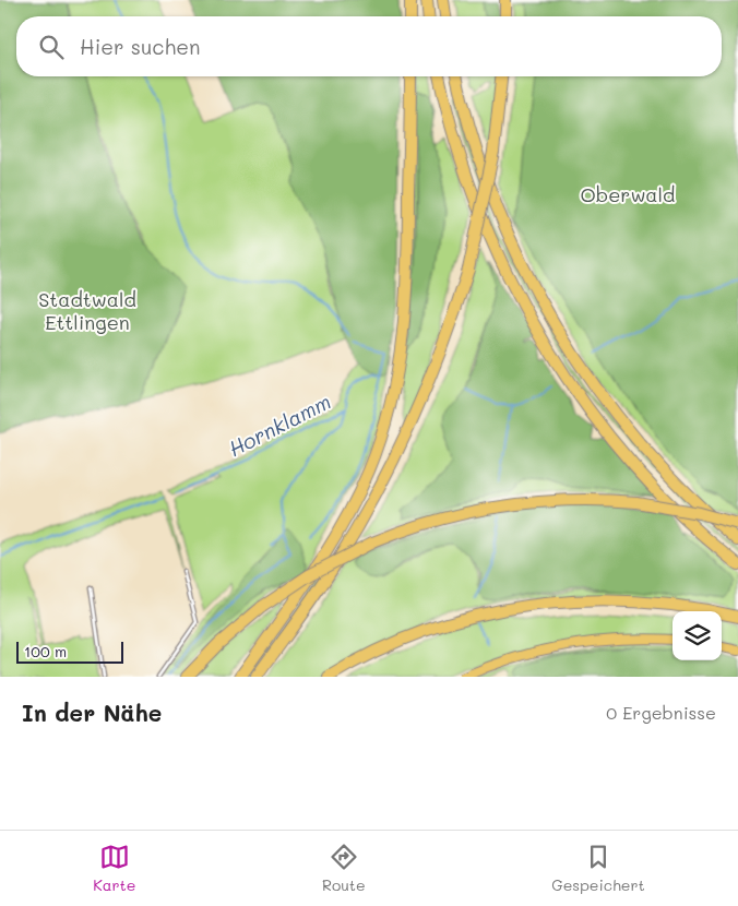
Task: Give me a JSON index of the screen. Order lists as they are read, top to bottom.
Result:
{
  "water": ["Hornklamm"],
  "parks": ["Oberwald", "Stadtwald Ettlingen"],
  "scale_bar": "100 m",
  "page": {
    "search": "Hier suchen",
    "scale": "100 m",
    "heading": ["In der Nähe", "0 Ergebnisse"],
    "nav": ["Karte", "Route", "Gespeichert"]
  }
}
